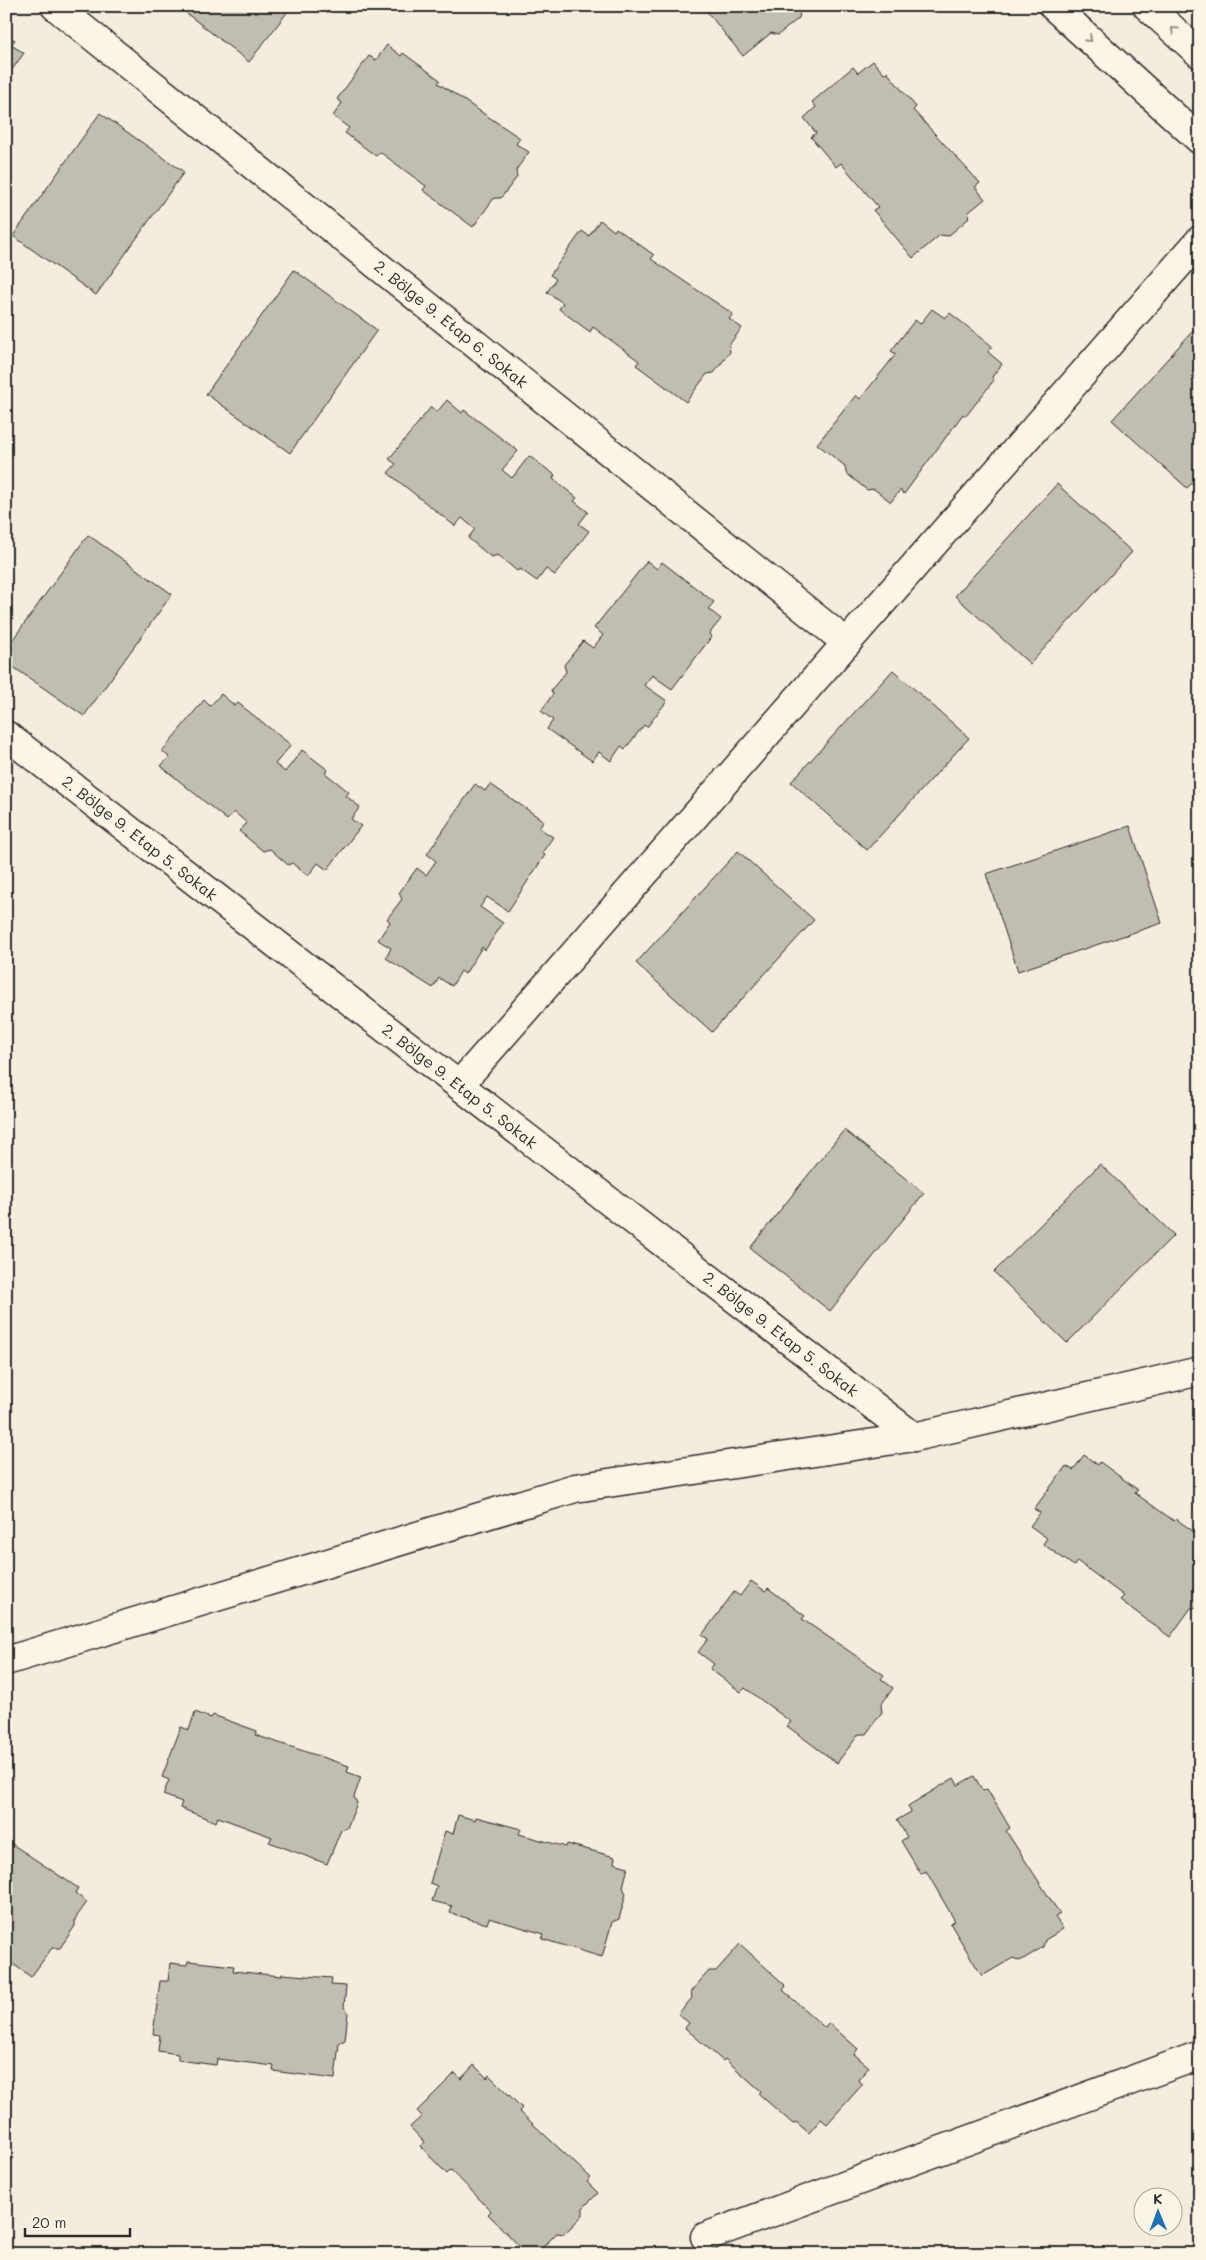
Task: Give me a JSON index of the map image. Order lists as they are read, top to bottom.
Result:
{
  "streets": {
    "street": ["2. Bölge 9. Etap 6. Sokak", "2. Bölge 9. Etap 5. Sokak"]
  },
  "scale_bar": "20 m",
  "north": "top"
}
